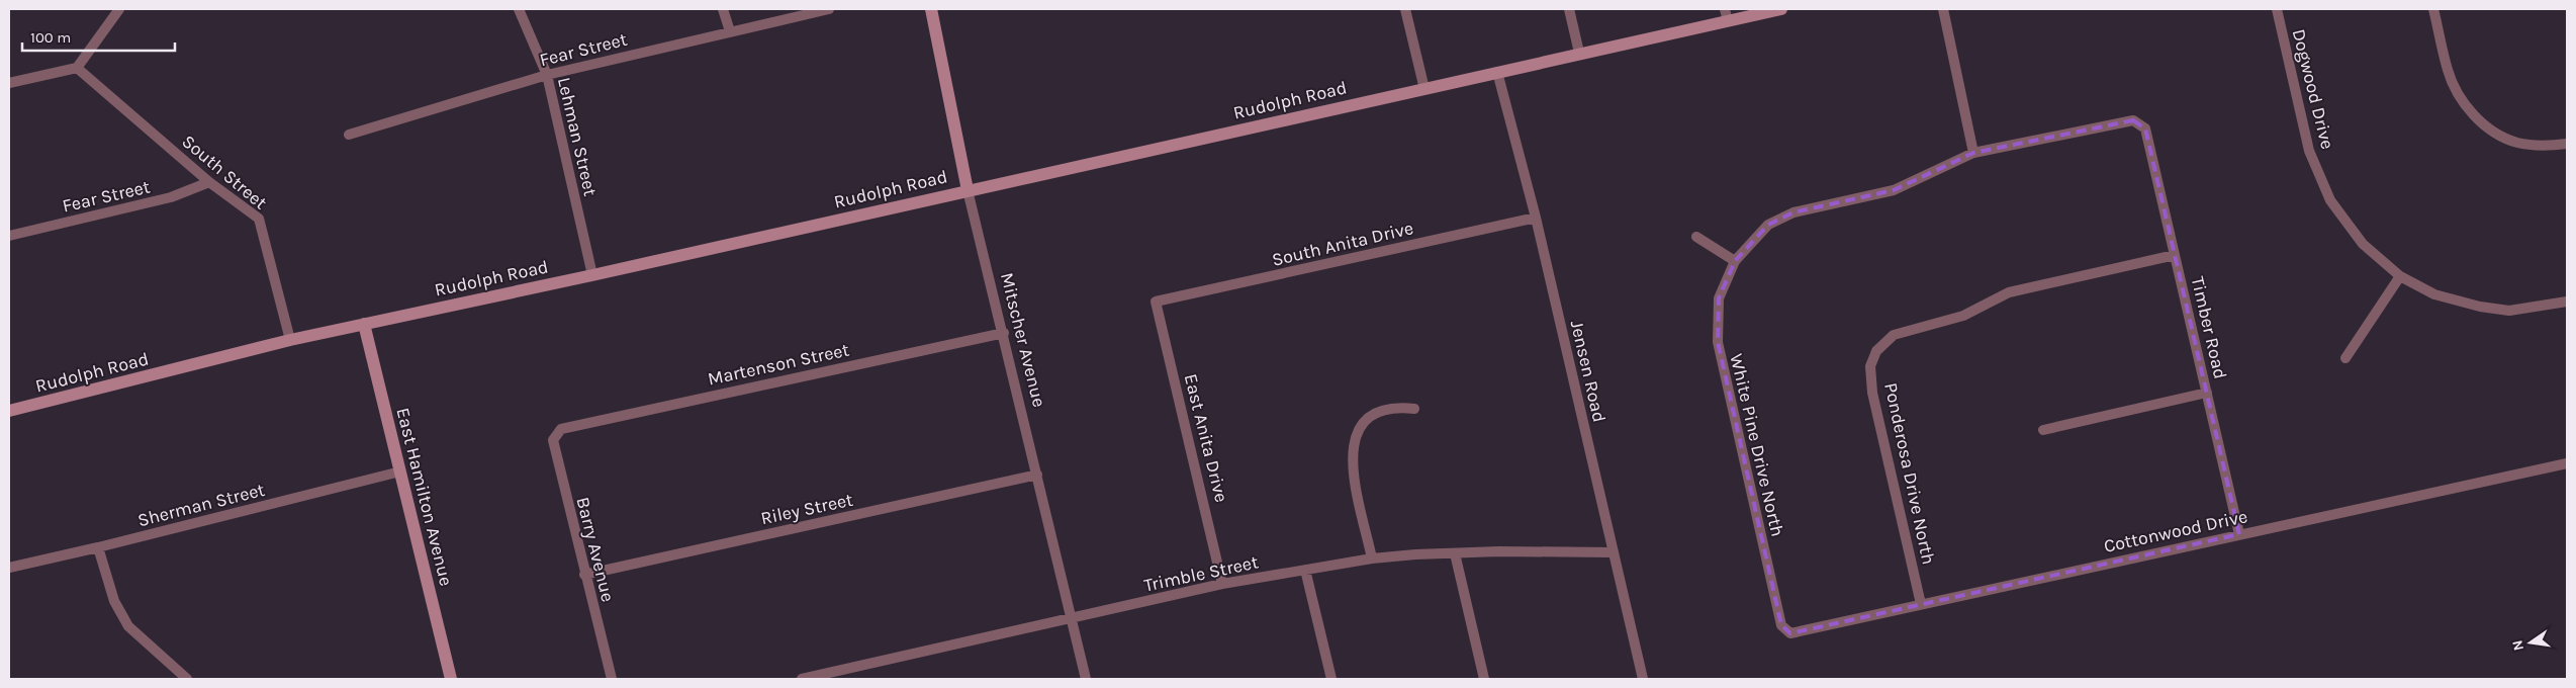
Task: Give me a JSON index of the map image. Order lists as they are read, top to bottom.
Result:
{
  "streets": {
    "street": [
      "Fear Street",
      "Dogwood Drive",
      "Rudolph Road",
      "Lehman Street",
      "South Street",
      "South Anita Drive",
      "Timber Road",
      "Mitscher Avenue",
      "Martenson Street",
      "Jensen Road",
      "East Anita Drive",
      "White Pine Drive North",
      "Ponderosa Drive North",
      "East Hamilton Avenue",
      "Sherman Street",
      "Riley Street",
      "Cottonwood Drive",
      "Barry Avenue",
      "Trimble Street"
    ]
  },
  "crossings": [
    ["Fear Street", "Lehman Street"],
    ["Fear Street", "South Street"],
    ["Rudolph Road", "Lehman Street"],
    ["Rudolph Road", "South Street"],
    ["Rudolph Road", "Mitscher Avenue"],
    ["Rudolph Road", "Jensen Road"],
    ["Rudolph Road", "East Hamilton Avenue"],
    ["South Anita Drive", "Jensen Road"],
    ["South Anita Drive", "East Anita Drive"],
    ["Timber Road", "White Pine Drive North"],
    ["Timber Road", "Ponderosa Drive North"],
    ["Timber Road", "Cottonwood Drive"],
    ["Mitscher Avenue", "Martenson Street"],
    ["Mitscher Avenue", "Riley Street"],
    ["Mitscher Avenue", "Trimble Street"],
    ["Martenson Street", "Barry Avenue"],
    ["Jensen Road", "Trimble Street"],
    ["East Anita Drive", "Trimble Street"],
    ["White Pine Drive North", "Cottonwood Drive"],
    ["Ponderosa Drive North", "Cottonwood Drive"],
    ["East Hamilton Avenue", "Sherman Street"],
    ["Riley Street", "Barry Avenue"]
  ],
  "scale_bar": "100 m",
  "north": "left"
}
